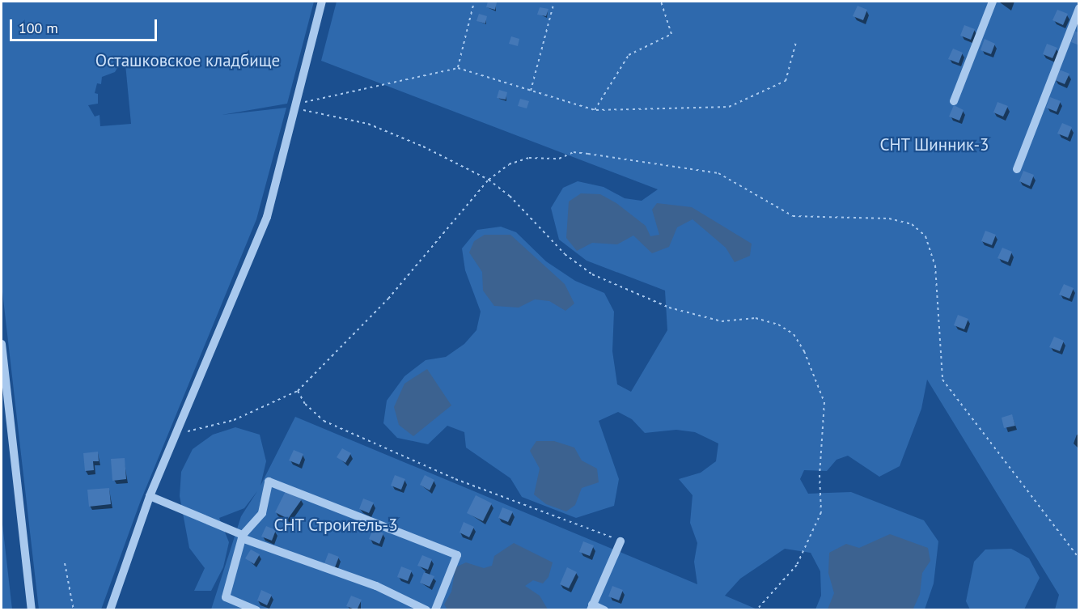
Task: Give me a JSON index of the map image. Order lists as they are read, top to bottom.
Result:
{
  "parks": ["Осташковское кладбище", "СНТ Шинник-3", "СНТ Строитель-3"],
  "scale_bar": "100 m"
}
